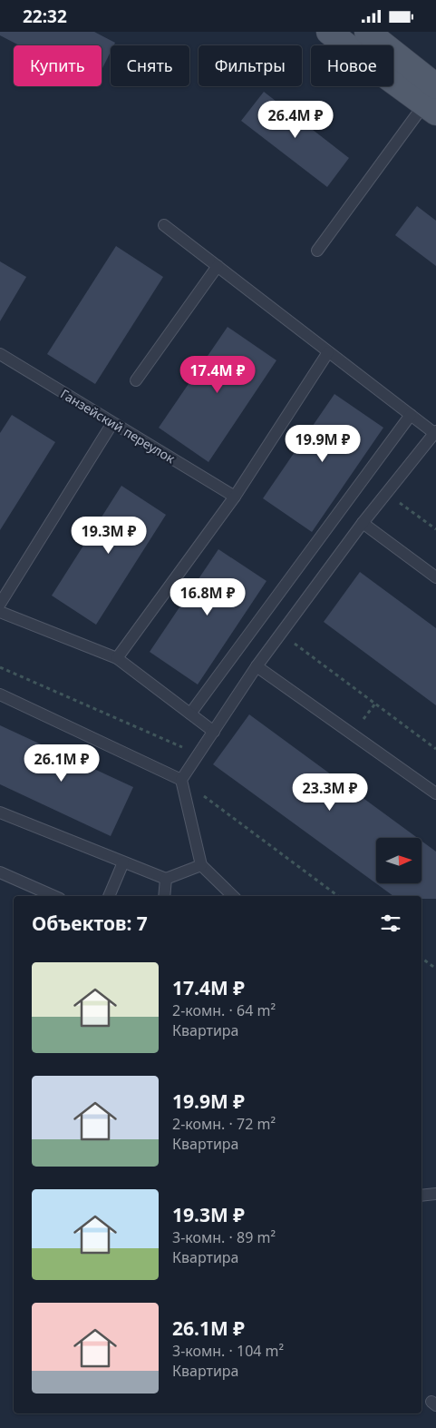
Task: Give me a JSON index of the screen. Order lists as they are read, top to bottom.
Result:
{
  "streets": {
    "lane": ["Ганзейский переулок"]
  },
  "north": "right",
  "page": {
    "status": "22:32",
    "chip": [
      "Купить",
      "Снять",
      "Фильтры",
      "Новое"
    ],
    "price": [
      "26.4M ₽",
      "17.4M ₽",
      "19.9M ₽",
      "19.3M ₽",
      "16.8M ₽",
      "26.1M ₽",
      "23.3M ₽"
    ],
    "heading": "Объектов: 7",
    "list": [
      {
        "name": "17.4M ₽",
        "note": "2-комн. · 64 m² · Квартира"
      },
      {
        "name": "19.9M ₽",
        "note": "2-комн. · 72 m² · Квартира"
      },
      {
        "name": "19.3M ₽",
        "note": "3-комн. · 89 m² · Квартира"
      },
      {
        "name": "26.1M ₽",
        "note": "3-комн. · 104 m² · Квартира"
      }
    ]
  }
}
